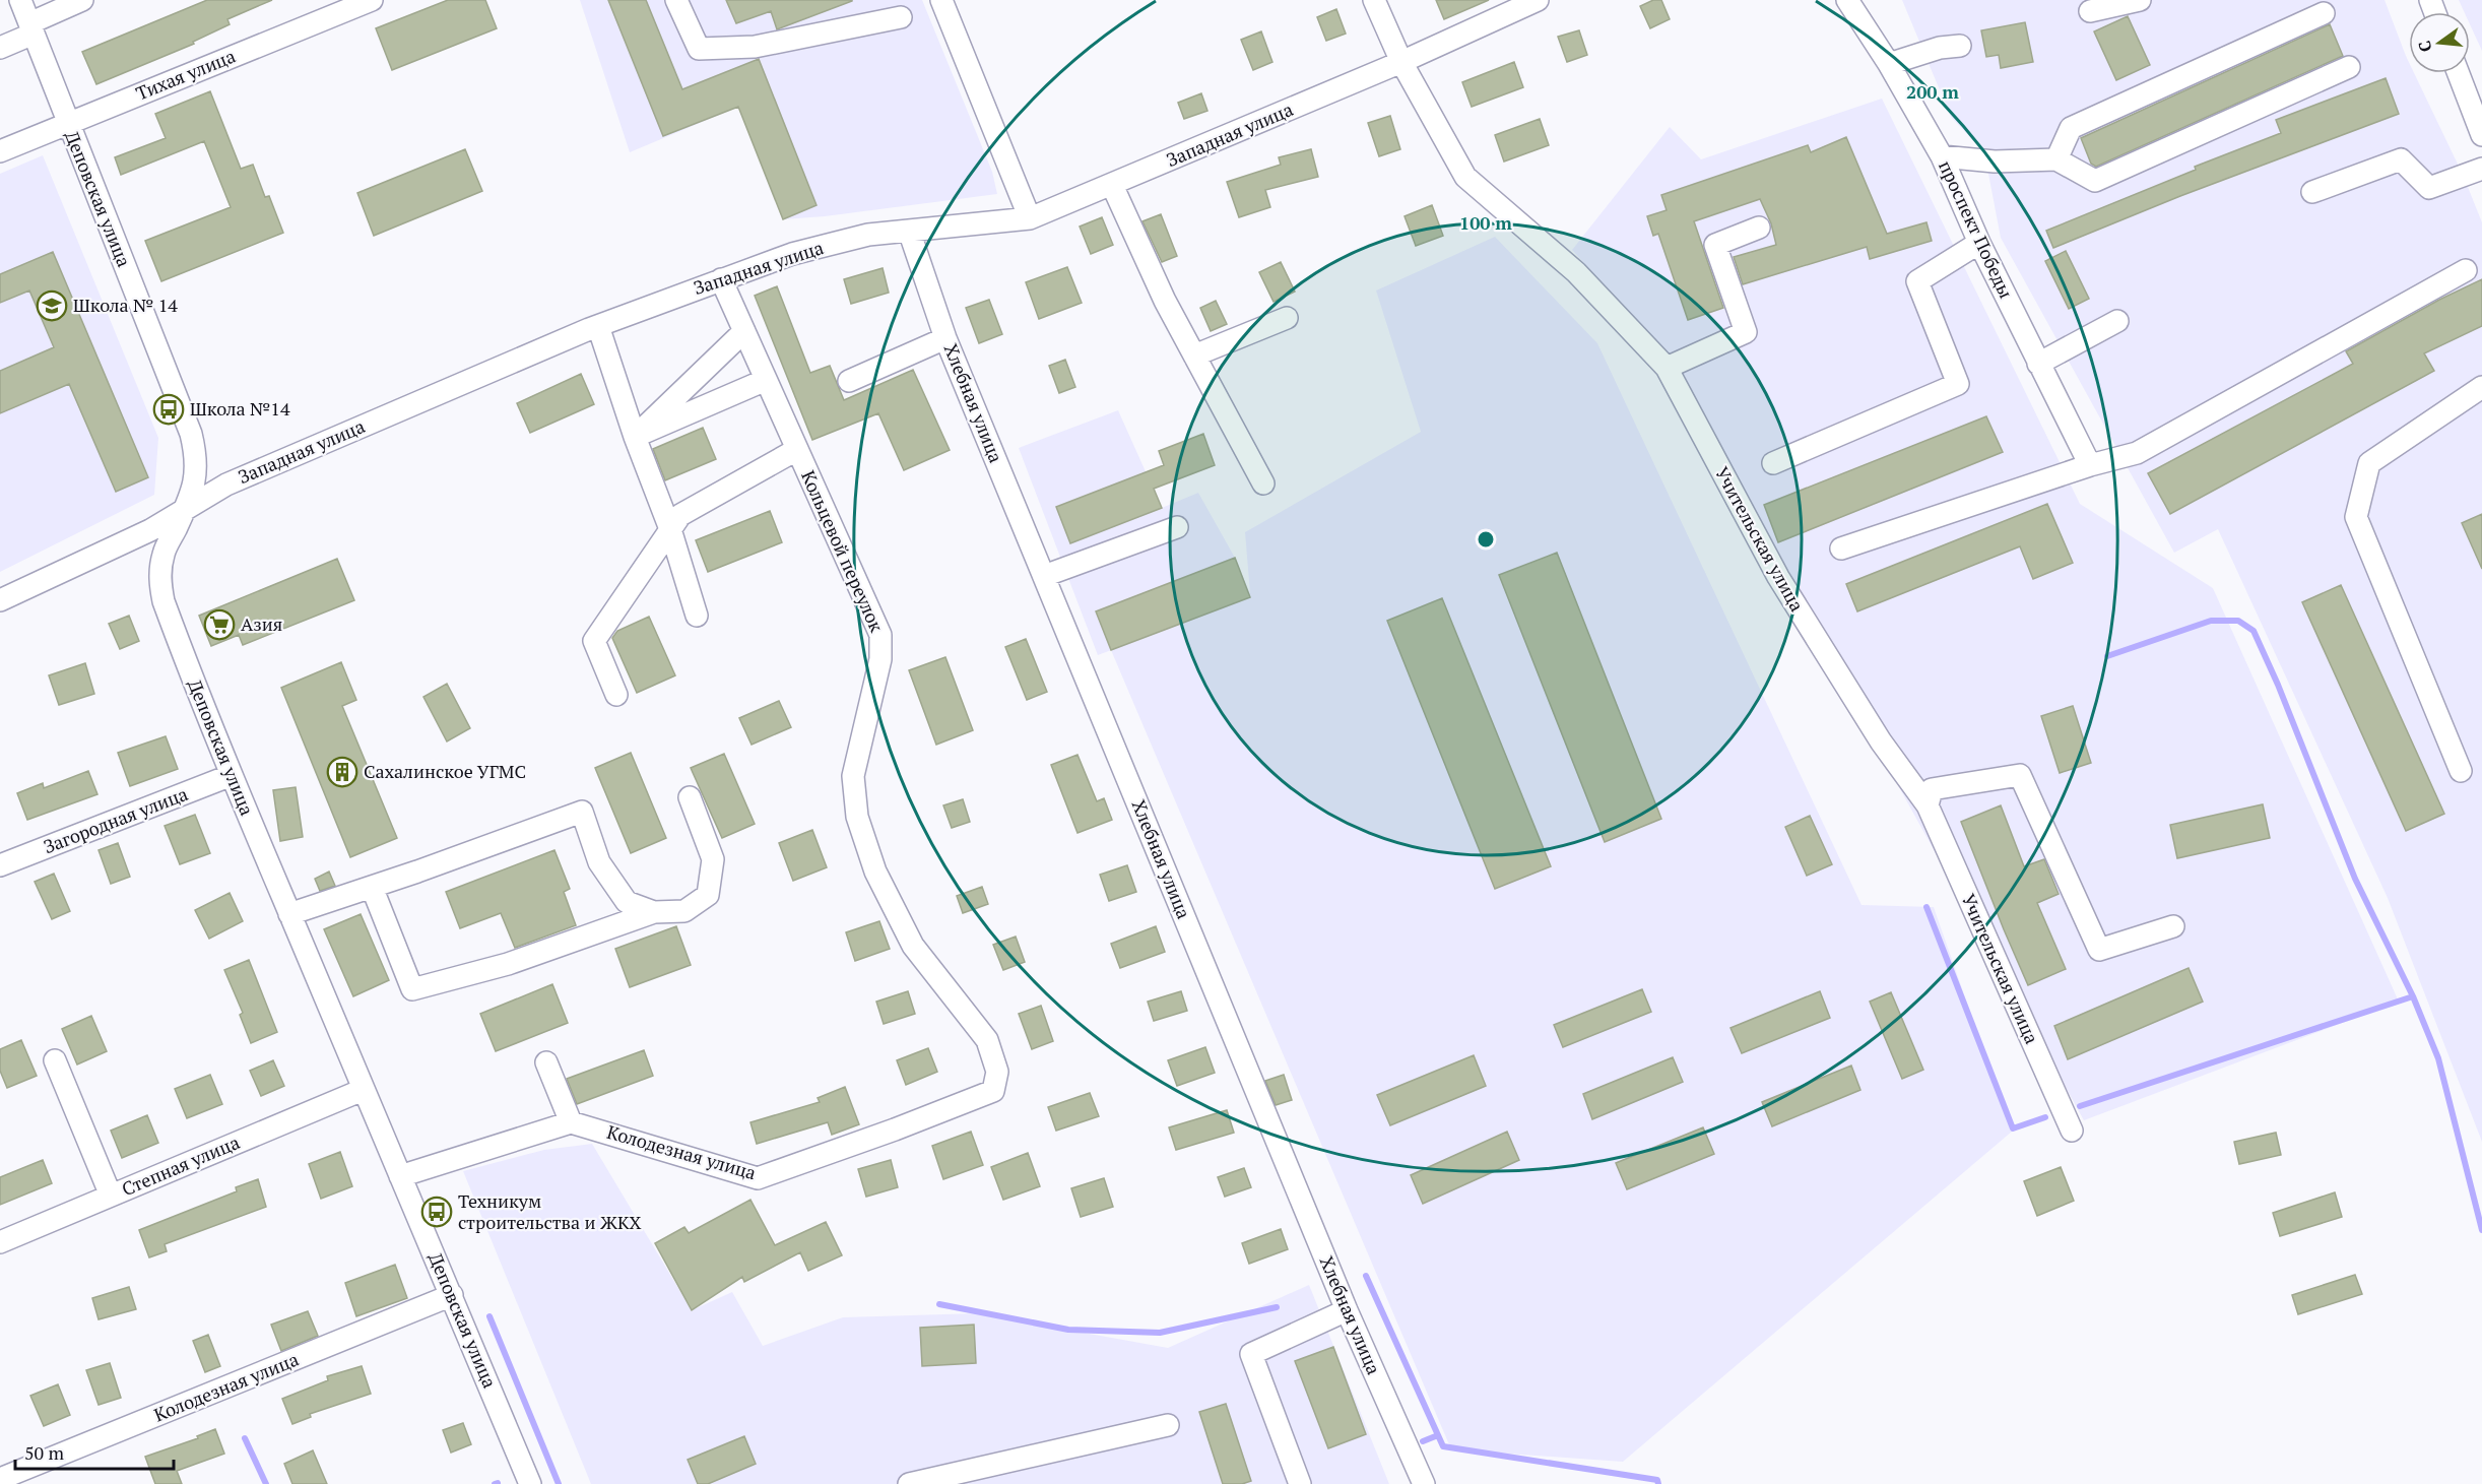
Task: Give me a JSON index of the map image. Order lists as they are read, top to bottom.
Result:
{
  "streets": {
    "street": [
      "Тихая улица",
      "Западная улица",
      "Деповская улица",
      "проспект Победы",
      "Хлебная улица",
      "Учительская улица",
      "Кольцевой переулок",
      "Загородная улица",
      "Колодезная улица",
      "Степная улица"
    ]
  },
  "crossings": [
    ["Тихая улица", "Деповская улица"],
    ["Западная улица", "Деповская улица"],
    ["Западная улица", "Хлебная улица"],
    ["Западная улица", "Учительская улица"],
    ["Западная улица", "Кольцевой переулок"],
    ["Деповская улица", "Загородная улица"],
    ["Деповская улица", "Колодезная улица"],
    ["Деповская улица", "Степная улица"],
    ["Кольцевой переулок", "Колодезная улица"]
  ],
  "places": {
    "school or university": ["Школа № 14"],
    "bus stop": ["Школа №14", "Техникум строительства и ЖКХ"],
    "supermarket": ["Азия"],
    "building": ["Сахалинское УГМС"]
  },
  "scale_bar": "50 m",
  "north": "left",
  "rings": ["200 m", "100 m"]
}
